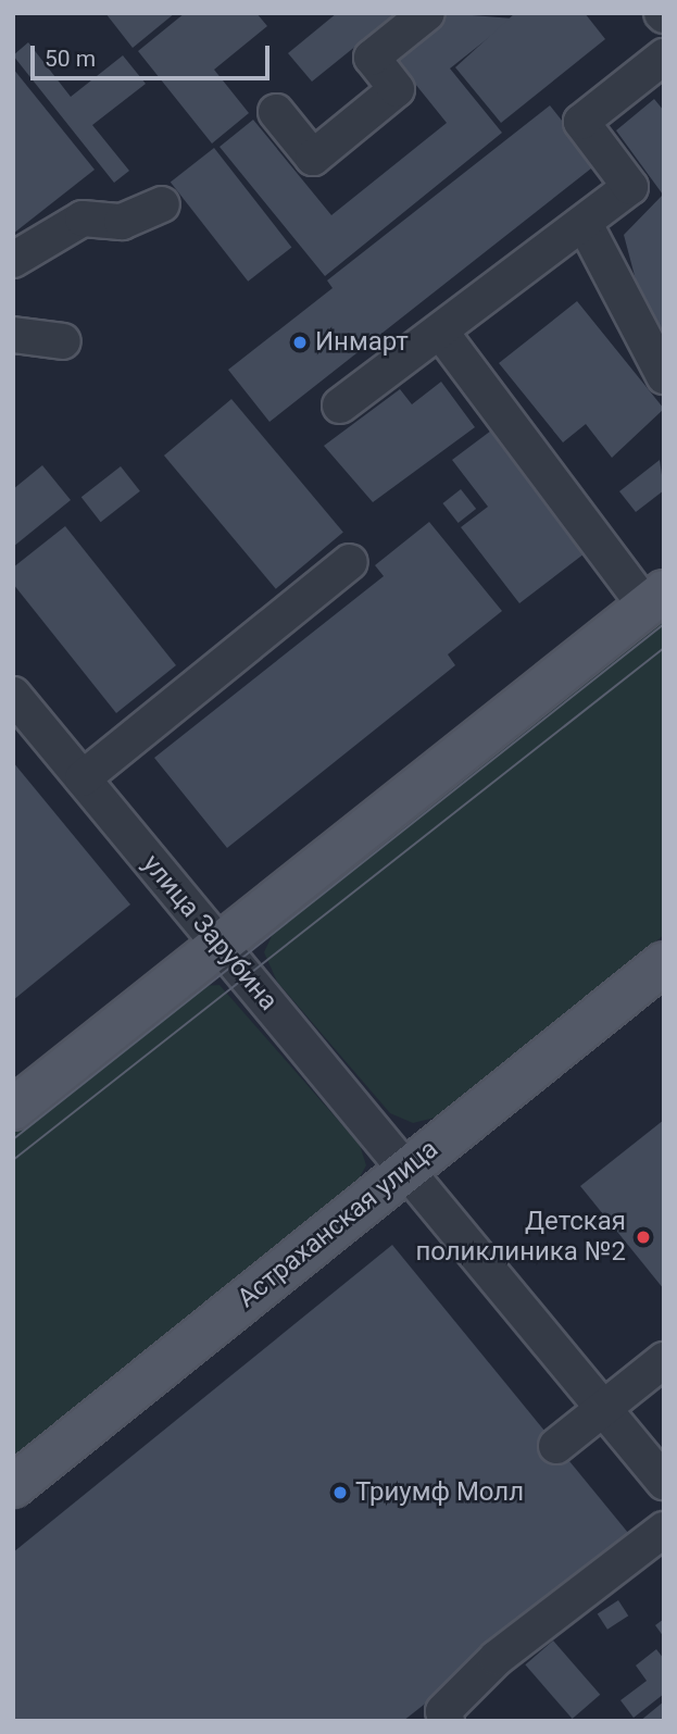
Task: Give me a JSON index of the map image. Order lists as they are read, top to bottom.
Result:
{
  "streets": {
    "main road": ["Астраханская улица"],
    "street": ["улица Зарубина"]
  },
  "crossings": [
    ["улица Зарубина", "Астраханская улица"]
  ],
  "places": ["Инмарт", "Детская поликлиника №2", "Триумф Молл"],
  "scale_bar": "50 m"
}
